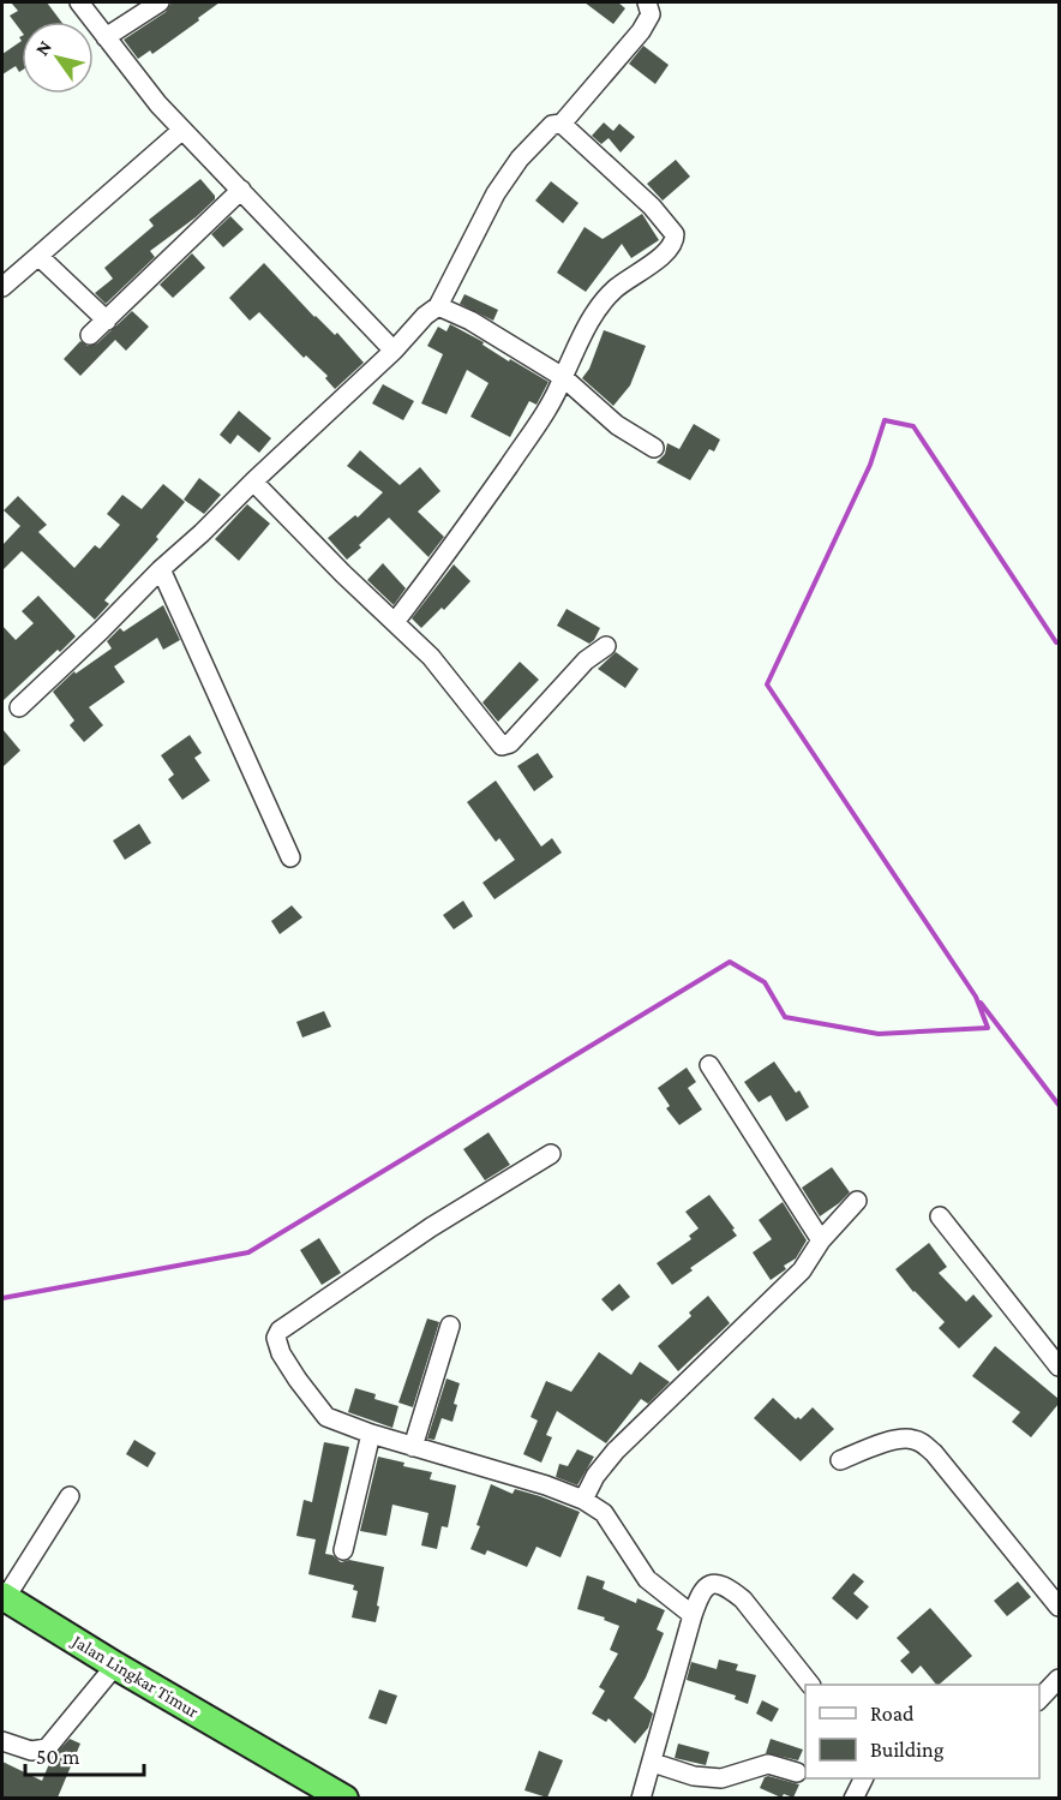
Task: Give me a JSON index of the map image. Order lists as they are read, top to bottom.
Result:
{
  "streets": {
    "highway": ["Jalan Lingkar Timur"]
  },
  "legend": ["Road", "Building"],
  "scale_bar": "50 m",
  "north": "top left"
}
